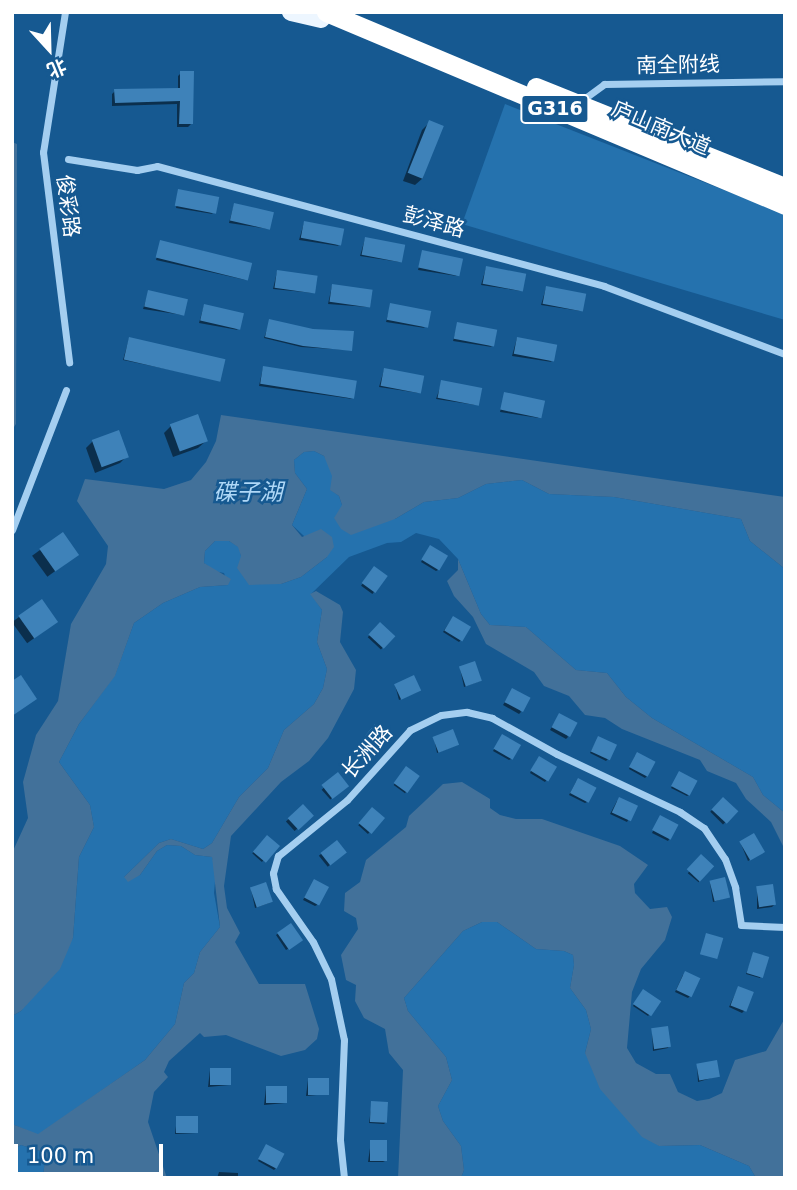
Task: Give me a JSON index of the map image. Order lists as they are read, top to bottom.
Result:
{
  "streets": {
    "highway": ["G316", "庐山南大道"],
    "street": [
      "南全附线",
      "俊彩路",
      "彭泽路",
      "长洲路"
    ]
  },
  "crossings": [
    ["南全附线", "庐山南大道"]
  ],
  "water": ["碟子湖"],
  "scale_bar": "100 m",
  "north": "bottom"
}
